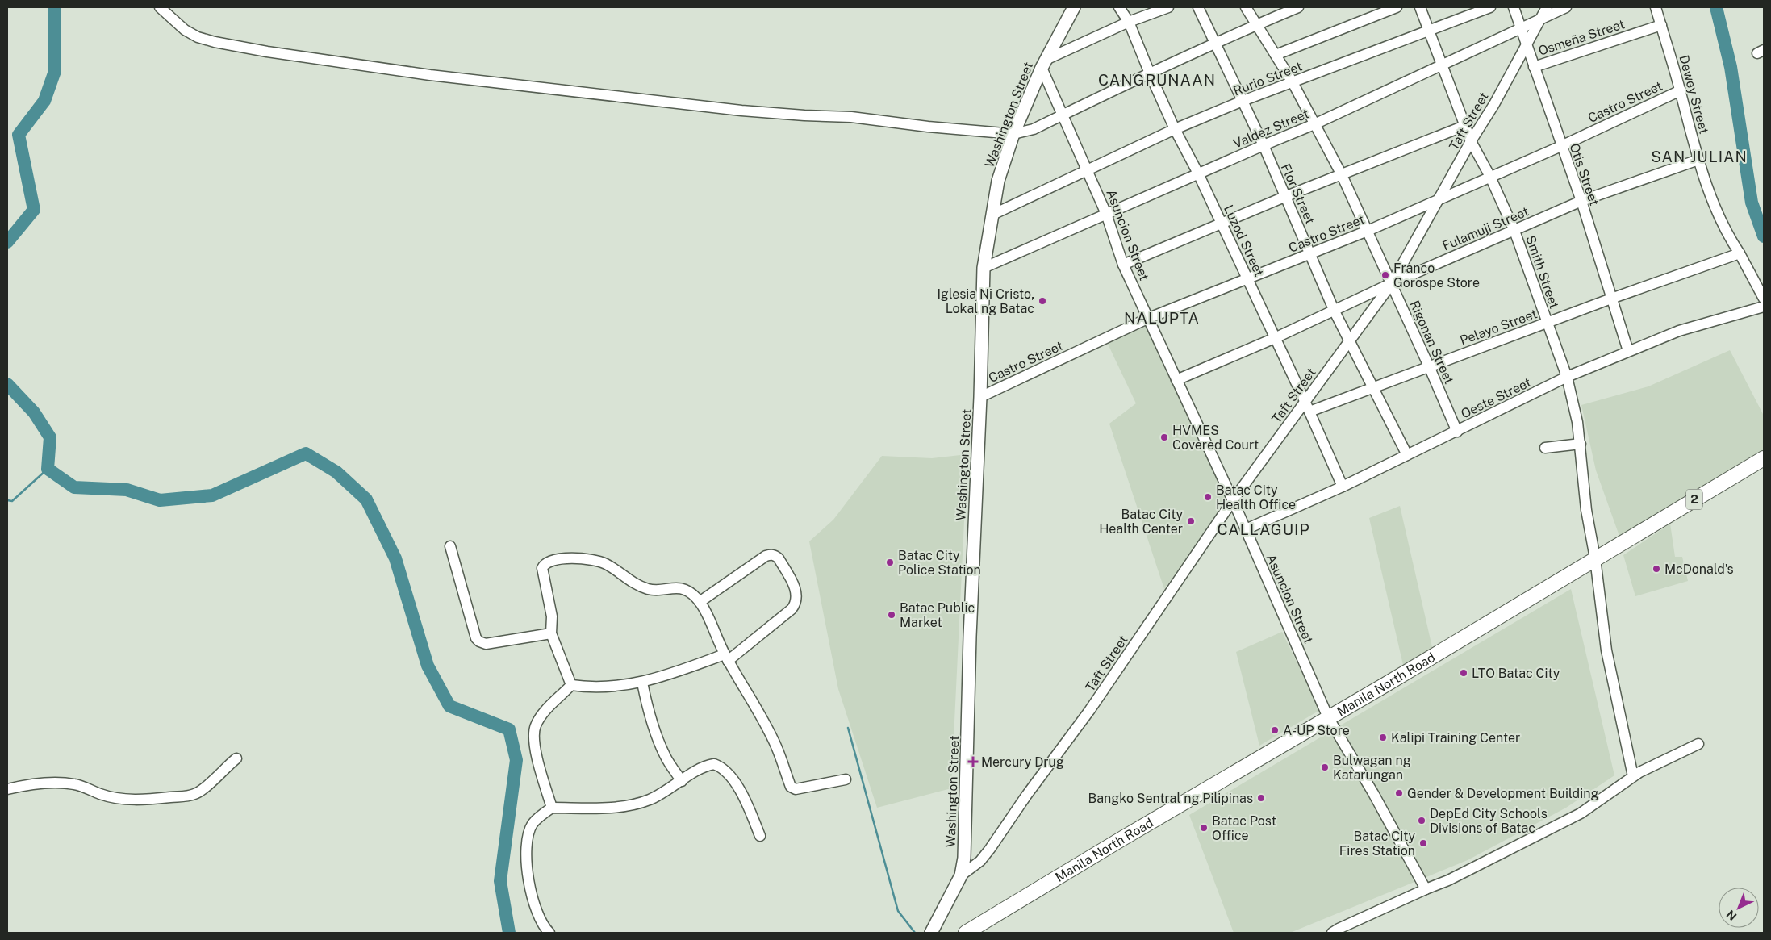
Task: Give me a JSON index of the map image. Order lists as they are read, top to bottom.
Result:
{
  "streets": {
    "highway": ["2", "Manila North Road"],
    "main road": ["Washington Street"],
    "street": [
      "Osmeña Street",
      "Rurio Street",
      "Dewey Street",
      "Castro Street",
      "Taft Street",
      "Valdez Street",
      "Otis Street",
      "Flor Street",
      "Fulamuji Street",
      "Asuncion Street",
      "Luzod Street",
      "Smith Street",
      "Pelayo Street",
      "Rigonan Street",
      "Oeste Street"
    ]
  },
  "crossings": [
    ["Osmeña Street", "Dewey Street"],
    ["Osmeña Street", "Otis Street"],
    ["Rurio Street", "Washington Street"],
    ["Rurio Street", "Flor Street"],
    ["Rurio Street", "Asuncion Street"],
    ["Rurio Street", "Luzod Street"],
    ["Rurio Street", "Smith Street"],
    ["Rurio Street", "Rigonan Street"],
    ["Dewey Street", "Castro Street"],
    ["Dewey Street", "Fulamuji Street"],
    ["Dewey Street", "Pelayo Street"],
    ["Castro Street", "Washington Street"],
    ["Castro Street", "Taft Street"],
    ["Castro Street", "Otis Street"],
    ["Castro Street", "Flor Street"],
    ["Castro Street", "Asuncion Street"],
    ["Castro Street", "Luzod Street"],
    ["Castro Street", "Smith Street"],
    ["Castro Street", "Rigonan Street"],
    ["Washington Street", "Taft Street"],
    ["Washington Street", "Valdez Street"],
    ["Washington Street", "Asuncion Street"],
    ["Taft Street", "Valdez Street"],
    ["Taft Street", "Otis Street"],
    ["Taft Street", "Flor Street"],
    ["Taft Street", "Fulamuji Street"],
    ["Taft Street", "Asuncion Street"],
    ["Taft Street", "Luzod Street"],
    ["Taft Street", "Smith Street"],
    ["Taft Street", "Pelayo Street"],
    ["Taft Street", "Rigonan Street"],
    ["Valdez Street", "Otis Street"],
    ["Valdez Street", "Flor Street"],
    ["Valdez Street", "Asuncion Street"],
    ["Valdez Street", "Luzod Street"],
    ["Valdez Street", "Smith Street"],
    ["Valdez Street", "Rigonan Street"],
    ["Otis Street", "Fulamuji Street"],
    ["Otis Street", "Pelayo Street"],
    ["Otis Street", "Oeste Street"],
    ["Flor Street", "Fulamuji Street"],
    ["Flor Street", "Pelayo Street"],
    ["Flor Street", "Oeste Street"],
    ["Fulamuji Street", "Asuncion Street"],
    ["Fulamuji Street", "Luzod Street"],
    ["Fulamuji Street", "Smith Street"],
    ["Fulamuji Street", "Rigonan Street"],
    ["Asuncion Street", "Oeste Street"],
    ["Asuncion Street", "Manila North Road"],
    ["Luzod Street", "Pelayo Street"],
    ["Luzod Street", "Oeste Street"],
    ["Smith Street", "Pelayo Street"],
    ["Smith Street", "Oeste Street"],
    ["Smith Street", "Manila North Road"],
    ["Pelayo Street", "Rigonan Street"],
    ["Rigonan Street", "Oeste Street"]
  ],
  "districts": [
    "CANGRUNAAN",
    "SAN JULIAN",
    "NALUPTA",
    "CALLAGUIP"
  ],
  "places": {
    "other": [
      "Franco Gorospe Store",
      "Iglesia Ni Cristo, Lokal ng Batac",
      "HVMES Covered Court",
      "Batac City Health Office",
      "Batac City Health Center",
      "Batac City Police Station",
      "McDonald's",
      "Batac Public Market",
      "LTO Batac City",
      "A-UP Store",
      "Kalipi Training Center",
      "Bulwagan ng Katarungan",
      "Gender & Development Building",
      "Bangko Sentral ng Pilipinas",
      "DepEd City Schools Divisions of Batac",
      "Batac Post Office",
      "Batac City Fires Station"
    ],
    "health": ["Mercury Drug"]
  },
  "north": "bottom left"
}
